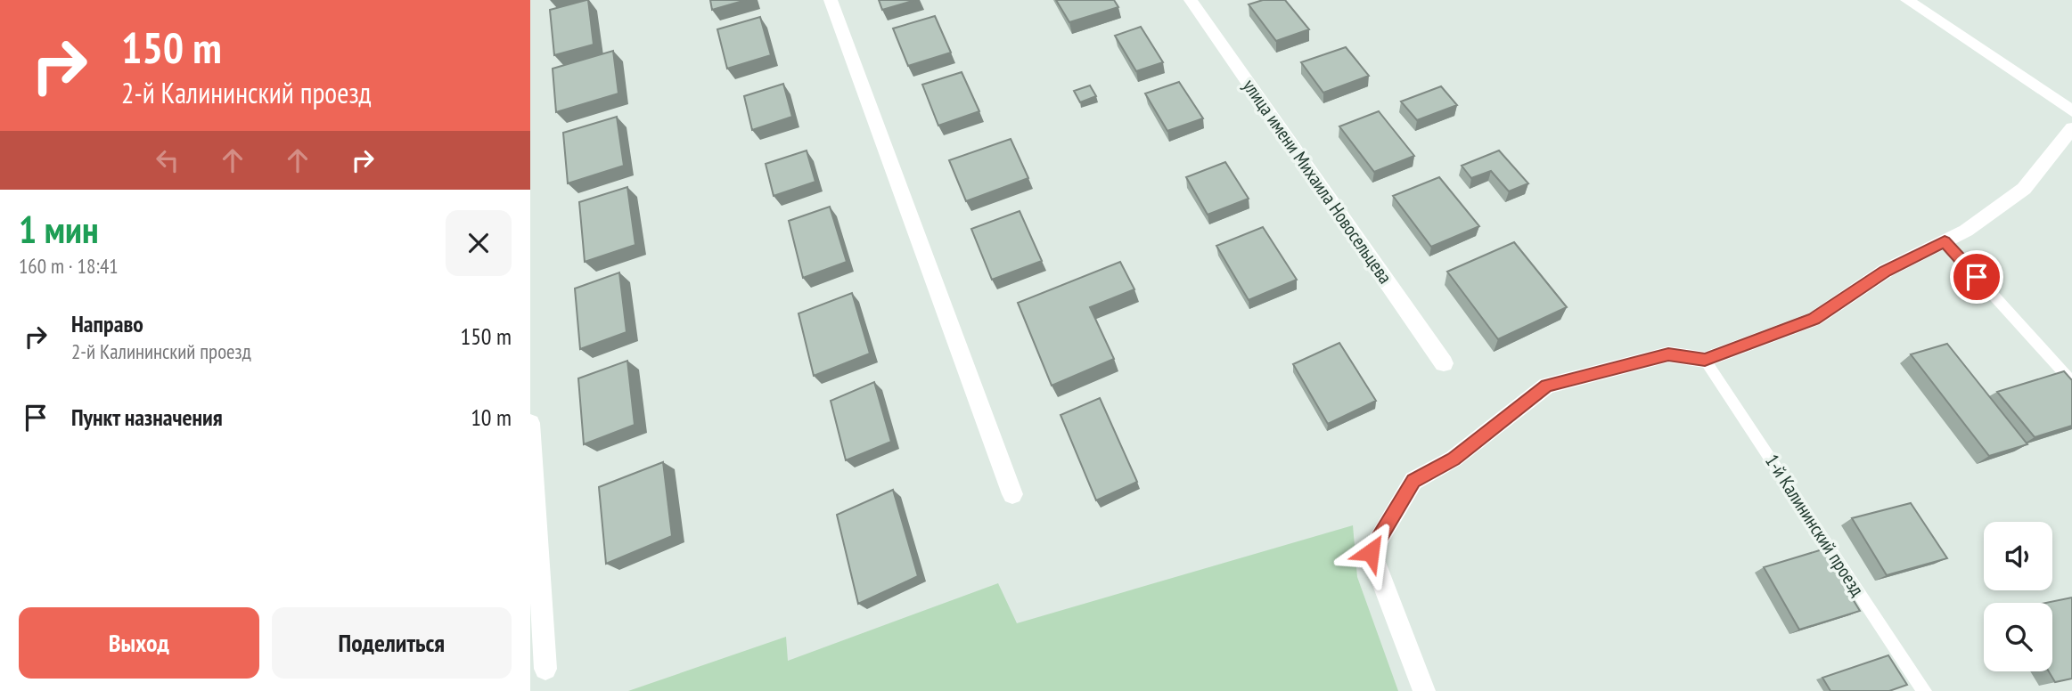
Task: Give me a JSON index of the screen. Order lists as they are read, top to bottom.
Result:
{
  "streets": {
    "street": ["улица имени Михаила Новосельцева"],
    "lane": ["1-й Калининский проезд"]
  },
  "page": {
    "turn": ["150 m", "2-й Калининский проезд"],
    "heading": ["1 мин", "160 m · 18:41"],
    "list": [
      {
        "name": "Направо",
        "note": "2-й Калининский проезд",
        "value": "150 m"
      },
      {
        "name": "Пункт назначения",
        "value": "10 m"
      }
    ],
    "buttons": ["Выход", "Поделиться"]
  }
}
